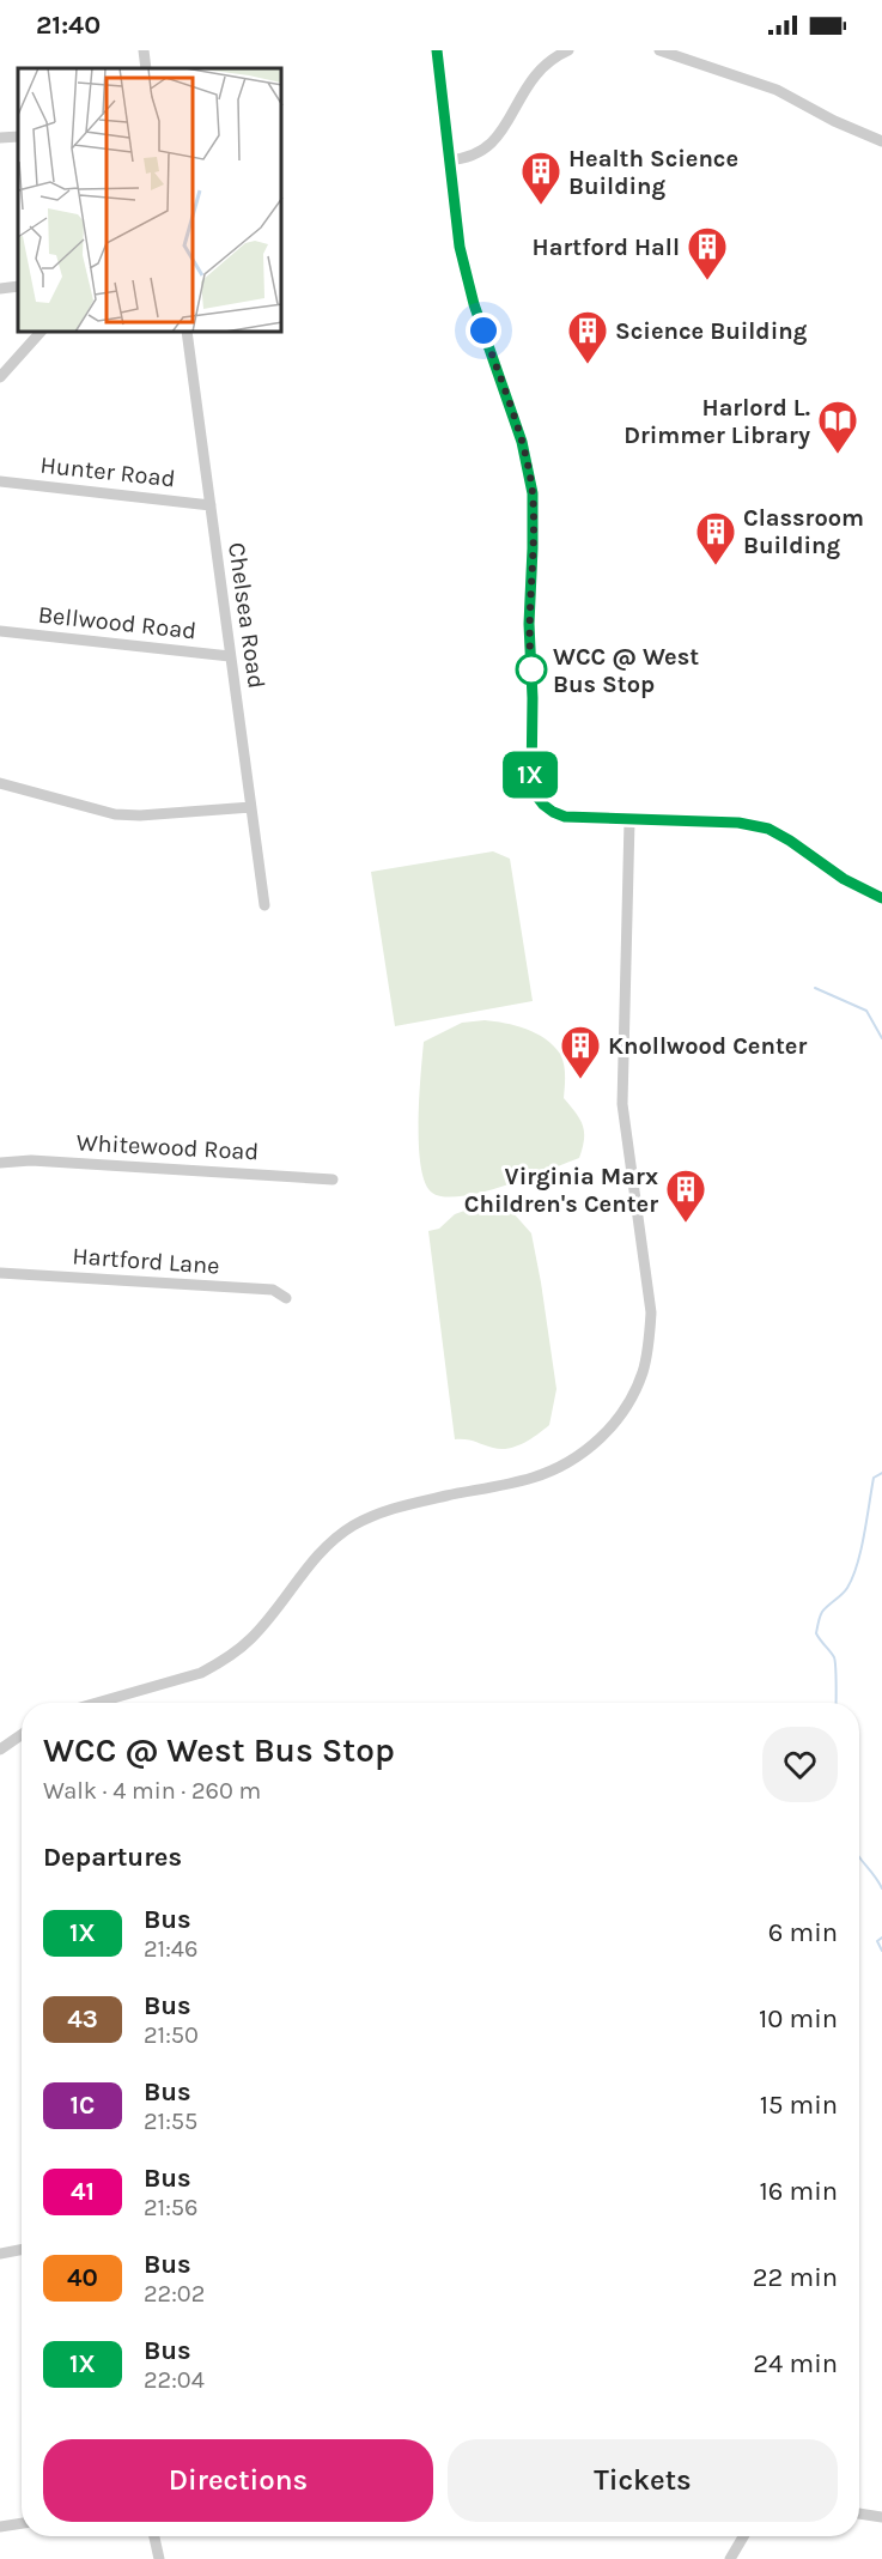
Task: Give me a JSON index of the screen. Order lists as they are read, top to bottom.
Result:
{
  "streets": {
    "street": [
      "Hunter Road",
      "Chelsea Road",
      "Bellwood Road",
      "Whitewood Road",
      "Hartford Lane"
    ]
  },
  "crossings": [
    ["Hunter Road", "Chelsea Road"],
    ["Chelsea Road", "Bellwood Road"]
  ],
  "places": {
    "building": [
      "Health Science Building",
      "Hartford Hall",
      "Science Building",
      "Classroom Building",
      "Knollwood Center",
      "Virginia Marx Children's Center"
    ],
    "library": ["Harlord L. Drimmer Library"],
    "other": ["WCC @ West Bus Stop"]
  },
  "lines": ["bus line 1X"],
  "page": {
    "status": "21:40",
    "on_map": "1X",
    "heading": [
      ["WCC @ West Bus Stop", "Walk · 4 min · 260 m"],
      "Departures"
    ],
    "list": [
      {
        "mark": "1X",
        "name": "Bus",
        "note": "21:46",
        "value": "6 min"
      },
      {
        "mark": "43",
        "name": "Bus",
        "note": "21:50",
        "value": "10 min"
      },
      {
        "mark": "1C",
        "name": "Bus",
        "note": "21:55",
        "value": "15 min"
      },
      {
        "mark": "41",
        "name": "Bus",
        "note": "21:56",
        "value": "16 min"
      },
      {
        "mark": "40",
        "name": "Bus",
        "note": "22:02",
        "value": "22 min"
      },
      {
        "mark": "1X",
        "name": "Bus",
        "note": "22:04",
        "value": "24 min"
      }
    ],
    "buttons": ["Directions", "Tickets"]
  }
}
